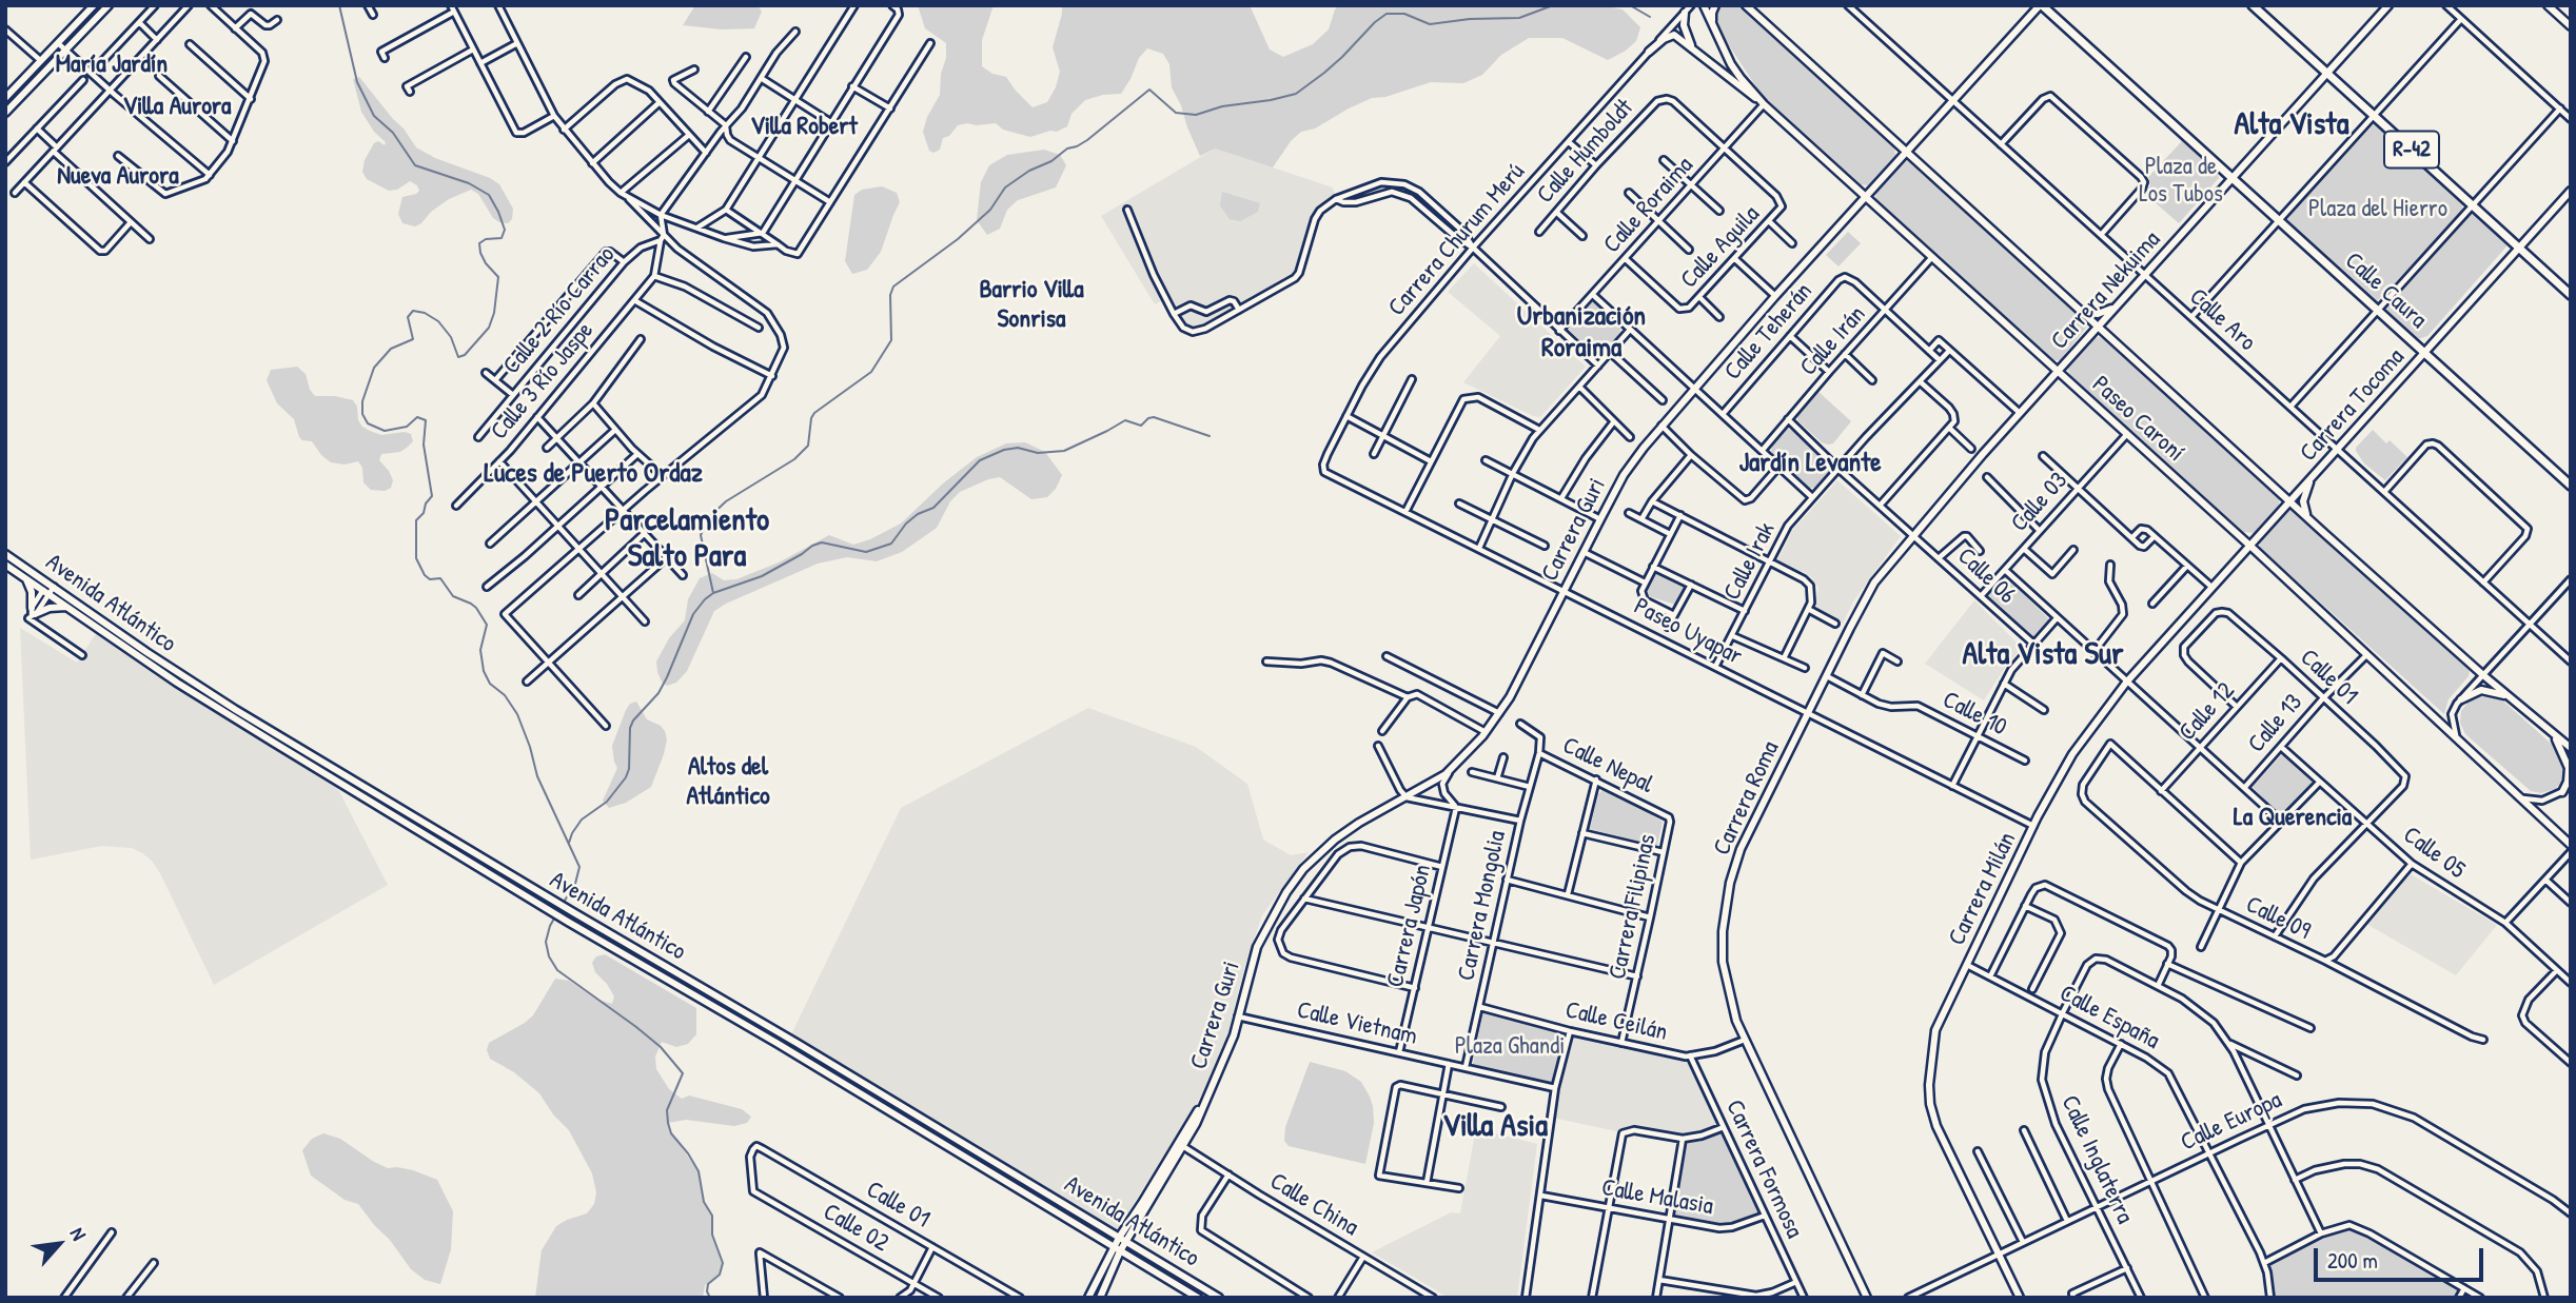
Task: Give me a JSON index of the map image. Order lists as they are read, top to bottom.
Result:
{
  "streets": {
    "main road": ["R-42", "Calle Caura"],
    "street": [
      "Calle Humboldt",
      "Calle Roraima",
      "Carrera Churum Merú",
      "Calle Aguila",
      "Carrera Nekuima",
      "Calle 2 Río Carrao",
      "Calle Aro",
      "Calle Teherán",
      "Calle Irán",
      "Calle 3 Río Jaspe",
      "Carrera Tocoma",
      "Paseo Caroní",
      "Calle 03",
      "Carrera Guri",
      "Calle Irak",
      "Calle 06",
      "Avenida Atlántico",
      "Paseo Uyapar",
      "Calle 01",
      "Calle 12",
      "Calle 10",
      "Calle 13",
      "Calle Nepal",
      "Carrera Roma",
      "Calle 05",
      "Carrera Milán",
      "Carrera Mongolia",
      "Carrera Filipinas",
      "Calle 09",
      "Carrera Japón",
      "Calle España",
      "Calle Ceilán",
      "Calle Vietnam",
      "Calle Europa",
      "Calle Inglaterra",
      "Carrera Formosa",
      "Calle Malasia",
      "Calle China",
      "Calle 02"
    ]
  },
  "crossings": [
    ["R-42", "Carrera Nekuima"],
    ["R-42", "Carrera Tocoma"],
    ["Calle Humboldt", "Calle Roraima"],
    ["Calle Humboldt", "Calle Aguila"],
    ["Calle Roraima", "Calle Aguila"],
    ["Calle Roraima", "Paseo Caroní"],
    ["Carrera Churum Merú", "Paseo Uyapar"],
    ["Carrera Nekuima", "Calle Caura"],
    ["Carrera Nekuima", "Calle Aro"],
    ["Carrera Nekuima", "Paseo Caroní"],
    ["Carrera Nekuima", "Carrera Roma"],
    ["Calle Caura", "Carrera Tocoma"],
    ["Calle Caura", "Carrera Guri"],
    ["Calle Aro", "Carrera Tocoma"],
    ["Calle Aro", "Carrera Guri"],
    ["Calle Teherán", "Calle Irán"],
    ["Calle Irán", "Paseo Caroní"],
    ["Calle Irán", "Calle 06"],
    ["Carrera Tocoma", "Paseo Caroní"],
    ["Carrera Tocoma", "Carrera Milán"],
    ["Paseo Caroní", "Calle 03"],
    ["Paseo Caroní", "Carrera Guri"],
    ["Paseo Caroní", "Calle 13"],
    ["Paseo Caroní", "Carrera Roma"],
    ["Paseo Caroní", "Carrera Milán"],
    ["Calle 03", "Calle 06"],
    ["Carrera Guri", "Avenida Atlántico"],
    ["Carrera Guri", "Paseo Uyapar"],
    ["Carrera Guri", "Calle Vietnam"],
    ["Carrera Guri", "Calle China"],
    ["Calle Irak", "Calle 06"],
    ["Calle Irak", "Paseo Uyapar"],
    ["Calle 06", "Carrera Roma"],
    ["Paseo Uyapar", "Carrera Roma"],
    ["Paseo Uyapar", "Carrera Milán"],
    ["Calle 01", "Calle 12"],
    ["Calle 01", "Calle 13"],
    ["Calle 01", "Calle 05"],
    ["Calle 01", "Calle 02"],
    ["Calle 12", "Calle 09"],
    ["Calle 10", "Carrera Roma"],
    ["Calle 13", "Calle 05"],
    ["Calle Nepal", "Carrera Mongolia"],
    ["Calle Nepal", "Carrera Filipinas"],
    ["Carrera Roma", "Calle Ceilán"],
    ["Carrera Milán", "Calle España"],
    ["Carrera Milán", "Calle Europa"],
    ["Carrera Mongolia", "Calle Ceilán"],
    ["Carrera Mongolia", "Calle Vietnam"],
    ["Carrera Filipinas", "Calle Ceilán"],
    ["Carrera Japón", "Calle Vietnam"],
    ["Calle España", "Calle Europa"],
    ["Calle España", "Calle Inglaterra"],
    ["Calle Ceilán", "Carrera Formosa"],
    ["Calle Europa", "Calle Inglaterra"],
    ["Carrera Formosa", "Calle Malasia"]
  ],
  "districts": [
    "María Jardín",
    "Villa Aurora",
    "Alta Vista",
    "Villa Robert",
    "Nueva Aurora",
    "Barrio Villa Sonrisa",
    "Urbanización Roraima",
    "Jardín Levante",
    "Luces de Puerto Ordaz",
    "Parcelamiento Salto Para",
    "Alta Vista Sur",
    "Altos del Atlántico",
    "La Querencia",
    "Villa Asia"
  ],
  "parks": ["Plaza de Los Tubos", "Plaza del Hierro", "Plaza Ghandi"],
  "scale_bar": "200 m",
  "north": "top right"
}
